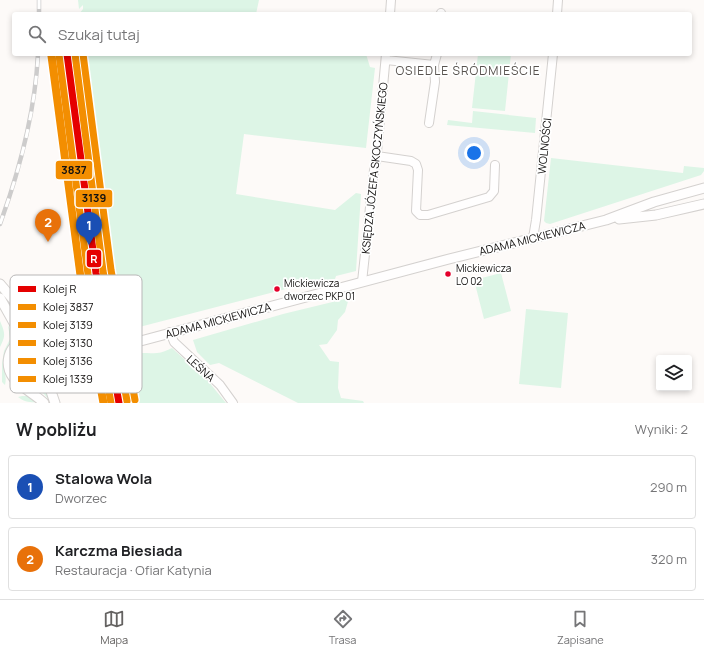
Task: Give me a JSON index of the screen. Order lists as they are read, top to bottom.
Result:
{
  "streets": {
    "street": [
      "WOLNOŚCI",
      "KSIĘDZA JÓZEFA SKOCZYŃSKIEGO",
      "ADAMA MICKIEWICZA",
      "LEŚNA"
    ]
  },
  "crossings": [
    ["WOLNOŚCI", "ADAMA MICKIEWICZA"],
    ["KSIĘDZA JÓZEFA SKOCZYŃSKIEGO", "ADAMA MICKIEWICZA"],
    ["ADAMA MICKIEWICZA", "LEŚNA"]
  ],
  "districts": ["OSIEDLE ŚRÓDMIEŚCIE"],
  "places": ["Mickiewicza LO 02", "Mickiewicza dworzec PKP 01"],
  "lines": [
    "rail line R",
    "rail line 3837",
    "rail line 3139",
    "rail line 3130",
    "rail line 3136",
    "rail line 1339"
  ],
  "legend": [
    "Kolej R",
    "Kolej 3837",
    "Kolej 3139",
    "Kolej 3130",
    "Kolej 3136",
    "Kolej 1339"
  ],
  "page": {
    "search": "Szukaj tutaj",
    "pins": ["2", "1"],
    "heading": ["W pobliżu", "Wyniki: 2"],
    "list": [
      {
        "mark": "1",
        "name": "Stalowa Wola",
        "note": "Dworzec",
        "value": "290 m"
      },
      {
        "mark": "2",
        "name": "Karczma Biesiada",
        "note": "Restauracja · Ofiar Katynia",
        "value": "320 m"
      }
    ],
    "nav": ["Mapa", "Trasa", "Zapisane"]
  }
}
